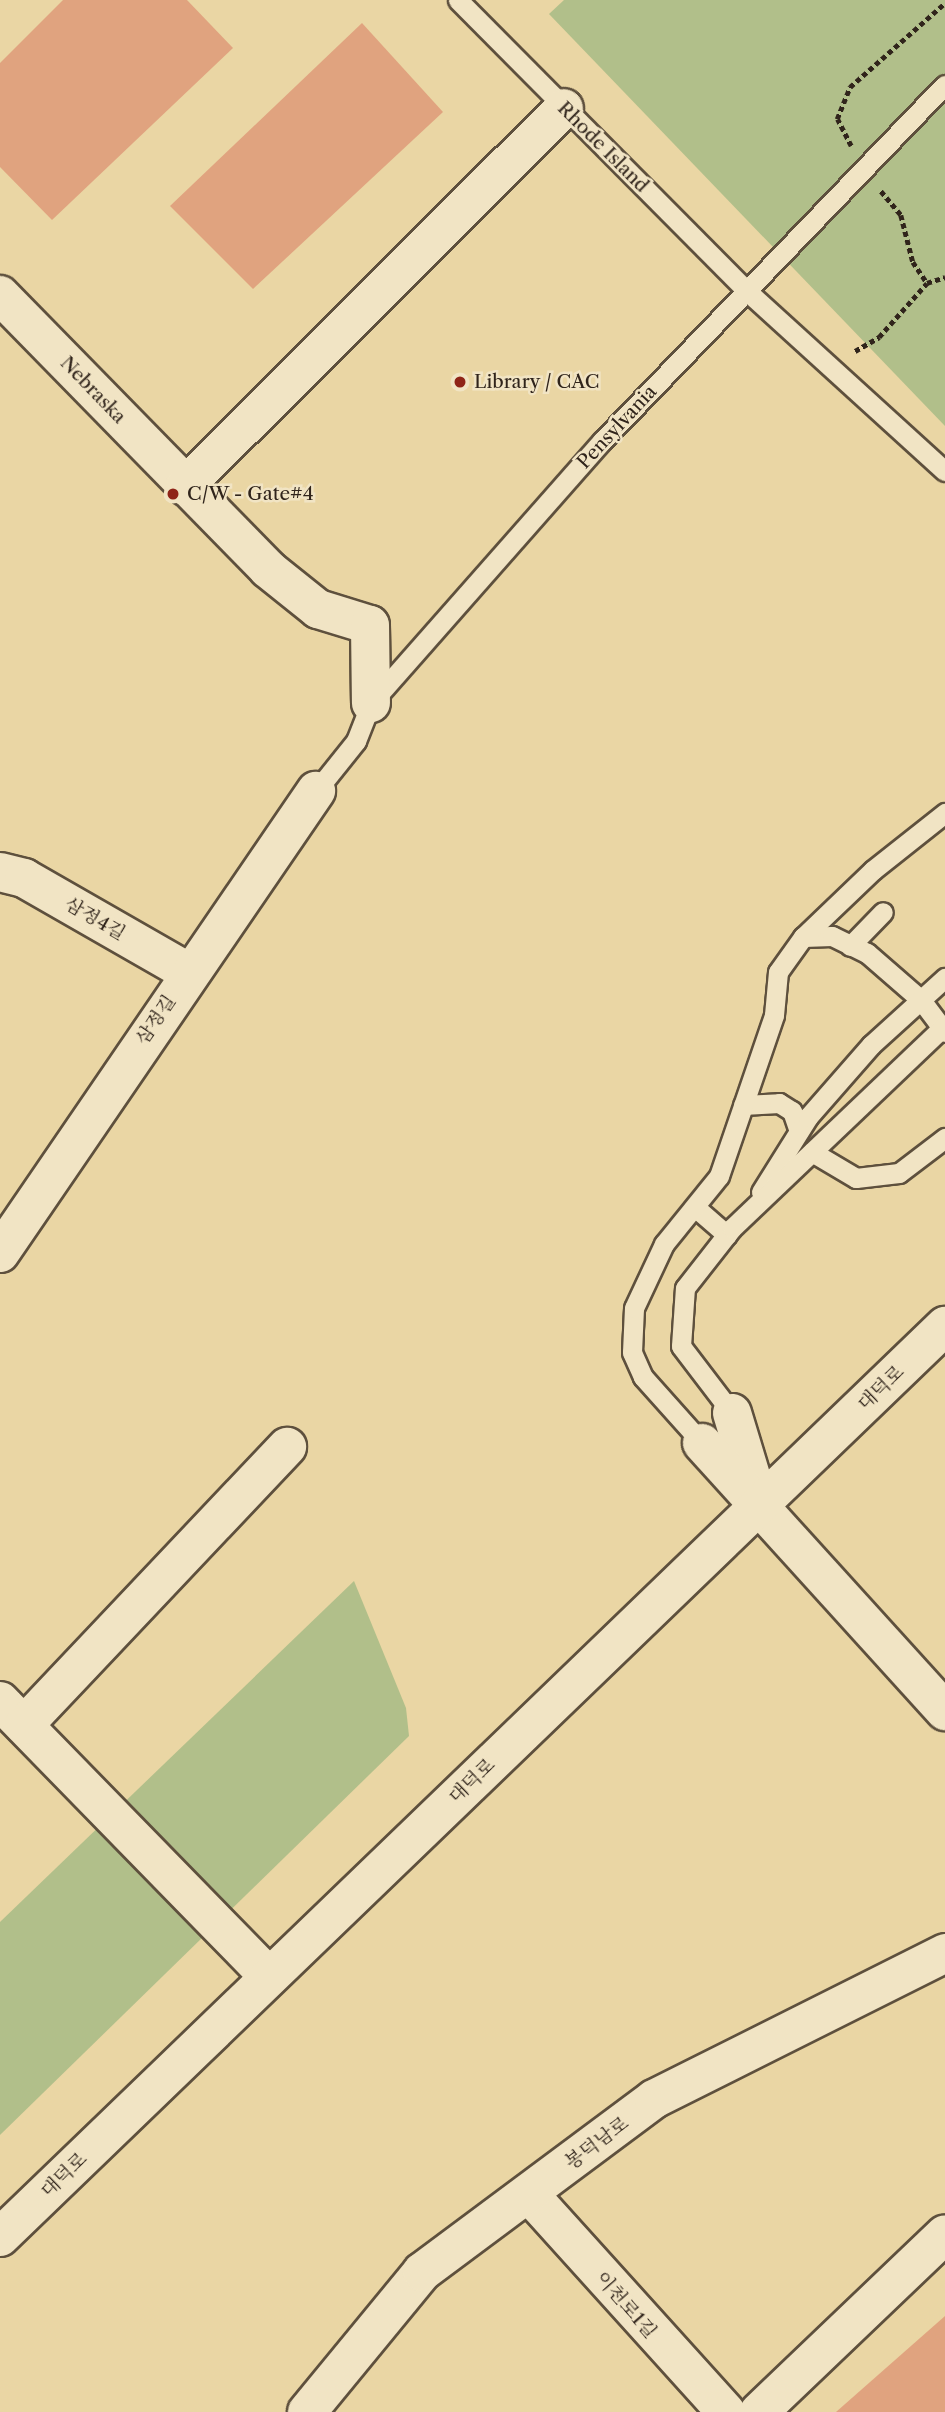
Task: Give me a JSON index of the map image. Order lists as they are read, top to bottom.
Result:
{
  "streets": {
    "street": [
      "Nebraska",
      "삼정4길",
      "삼정길",
      "대덕로",
      "봉덕남로",
      "이천로1길"
    ],
    "lane": ["Rhode Island", "Pensylvania"]
  },
  "crossings": [
    ["Rhode Island", "Pensylvania"],
    ["Nebraska", "Pensylvania"],
    ["Pensylvania", "삼정길"],
    ["삼정4길", "삼정길"],
    ["봉덕남로", "이천로1길"]
  ],
  "places": ["Library / CAC", "C/W - Gate#4"]
}
